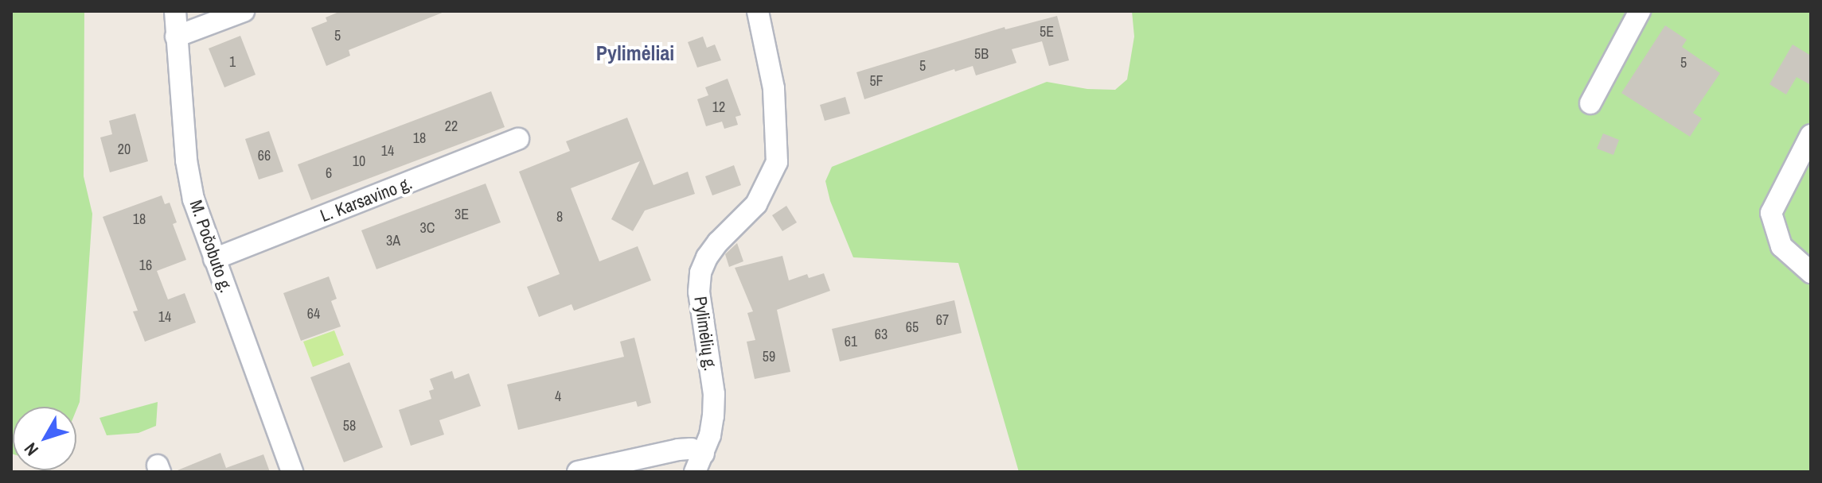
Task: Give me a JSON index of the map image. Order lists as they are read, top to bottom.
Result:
{
  "streets": {
    "street": ["L. Karsavino g.", "M. Počobuto g.", "Pylimėlių g."]
  },
  "crossings": [
    ["L. Karsavino g.", "M. Počobuto g."]
  ],
  "districts": ["Pylimėliai"],
  "house_numbers": [
    "5E",
    "5",
    "5B",
    "1",
    "5",
    "5",
    "5F",
    "12",
    "22",
    "18",
    "20",
    "14",
    "66",
    "10",
    "6",
    "3E",
    "8",
    "18",
    "3C",
    "3A",
    "16",
    "64",
    "14",
    "67",
    "65",
    "63",
    "61",
    "59",
    "4",
    "58"
  ],
  "north": "bottom left"
}
